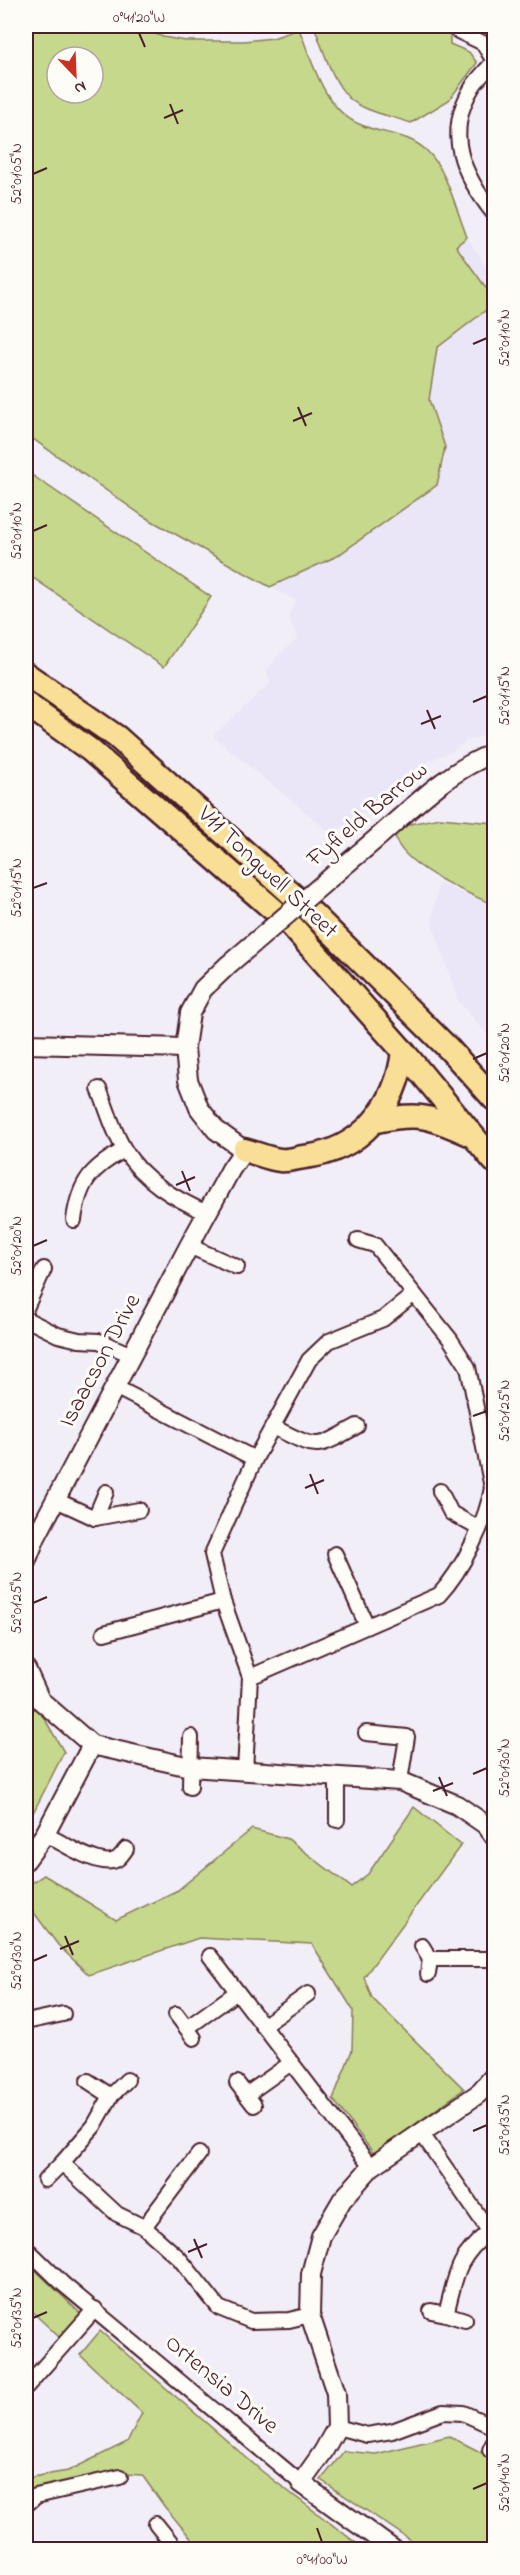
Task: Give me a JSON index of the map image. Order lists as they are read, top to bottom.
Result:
{
  "streets": {
    "highway": ["V11 Tongwell Street"],
    "street": ["Fyfield Barrow", "Isaacson Drive", "Ortensia Drive"]
  },
  "crossings": [
    ["Fyfield Barrow", "Isaacson Drive"]
  ],
  "north": "bottom right",
  "coordinates": [
    "0°41'20\"W",
    "52°01'05\"N",
    "52°01'10\"N",
    "52°01'15\"N",
    "52°01'20\"N",
    "52°01'25\"N",
    "52°01'30\"N",
    "52°01'35\"N",
    "52°01'40\"N",
    "0°41'00\"W"
  ]
}
